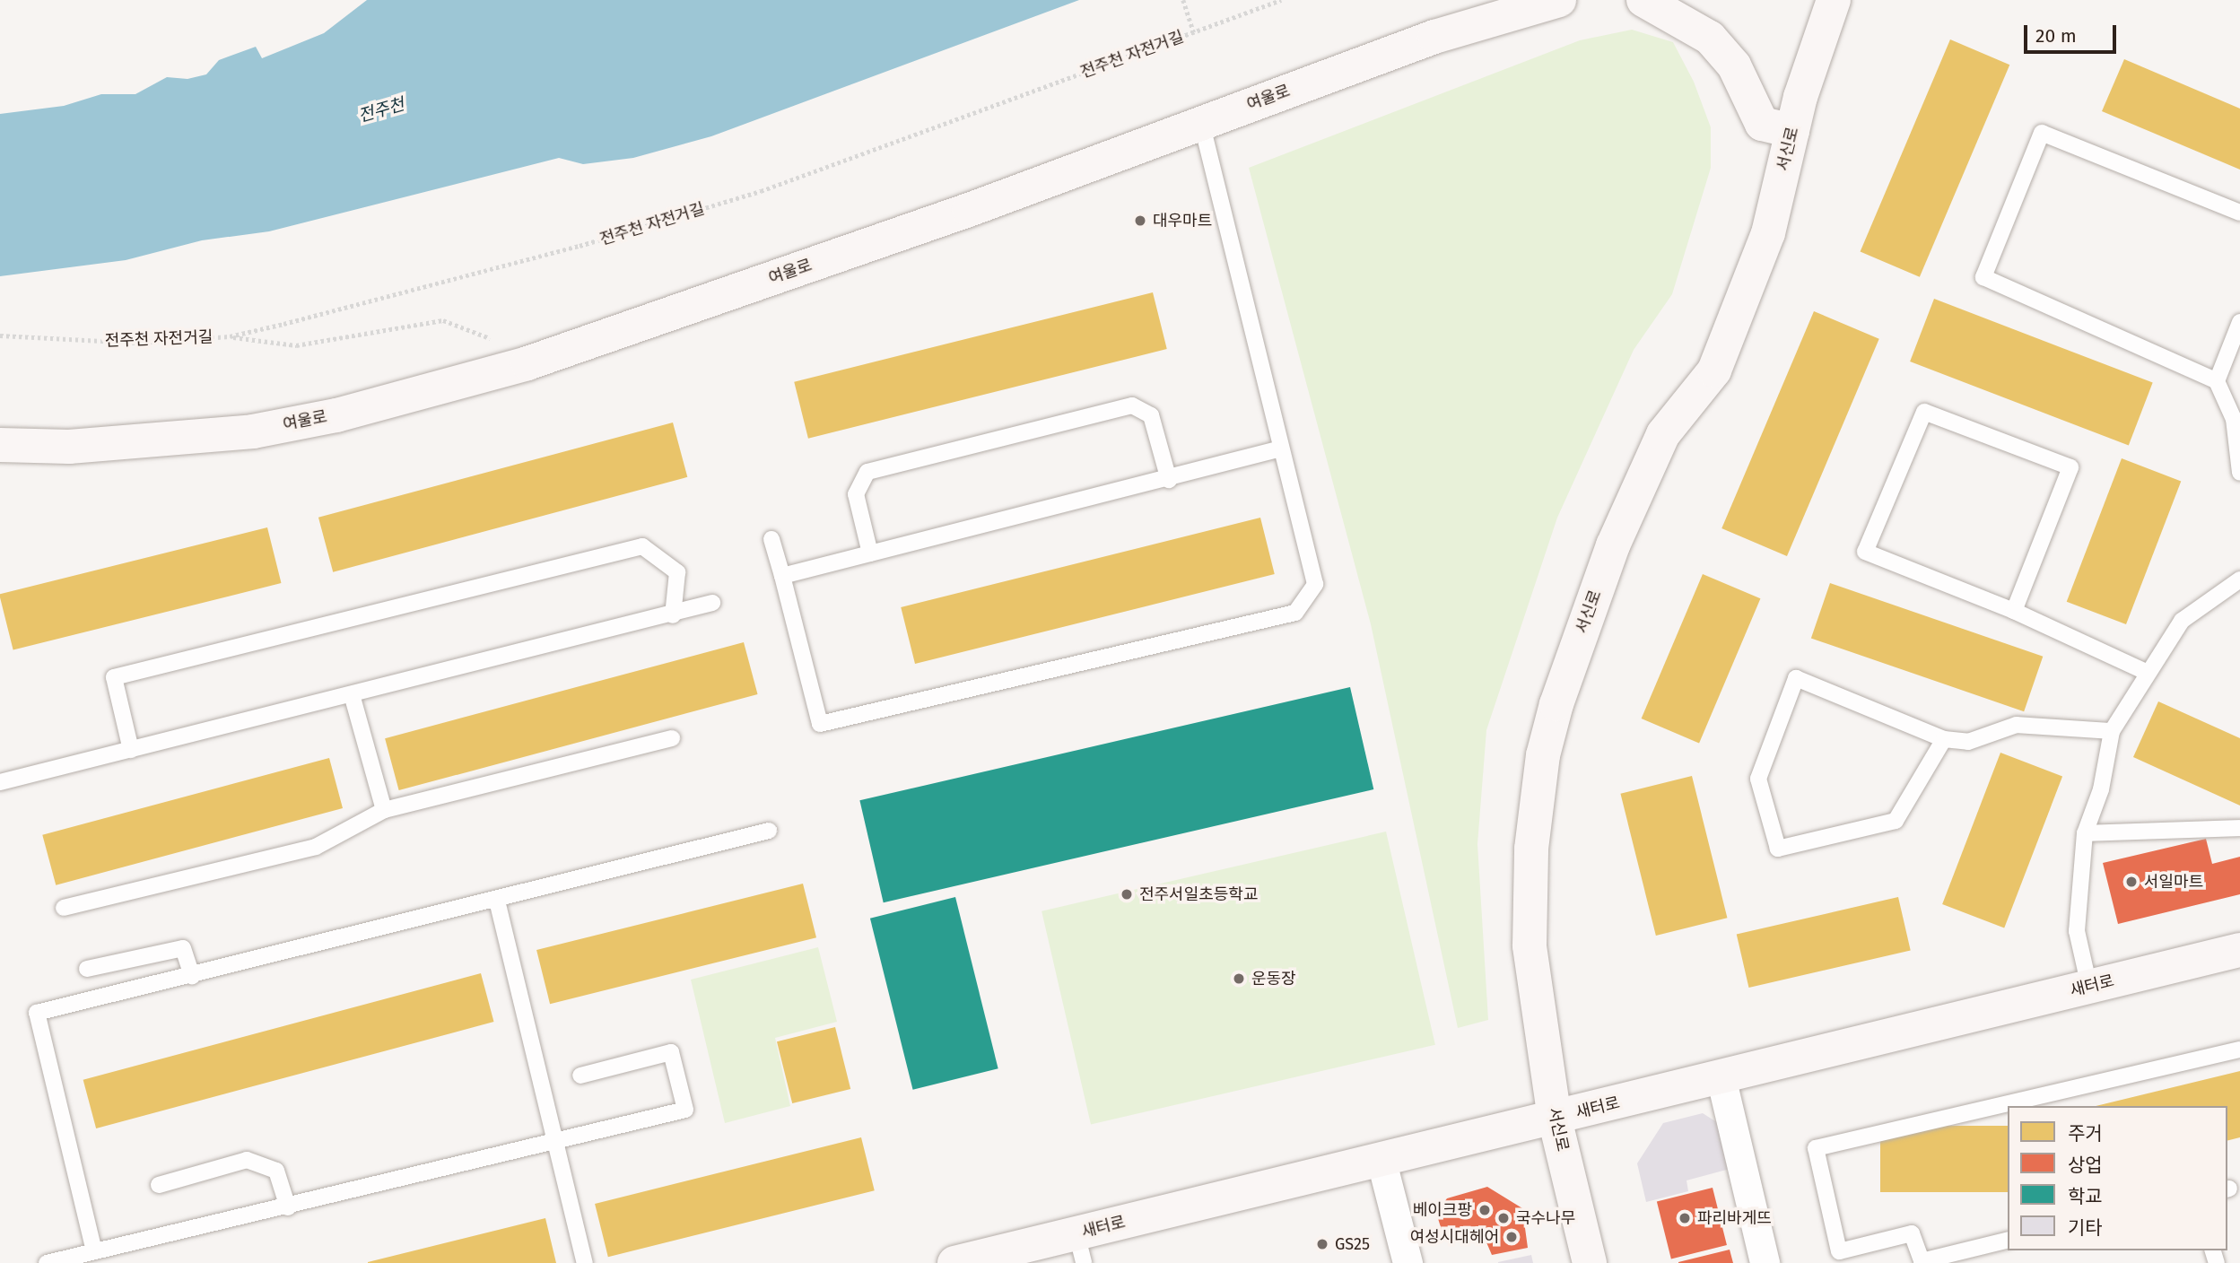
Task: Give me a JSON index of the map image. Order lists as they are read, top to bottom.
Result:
{
  "streets": {
    "street": ["여울로", "서신로", "새터로"],
    "path": ["전주천 자전거길"]
  },
  "crossings": [
    ["서신로", "새터로"]
  ],
  "water": ["전주천"],
  "places": [
    "대우마트",
    "서일마트",
    "전주서일초등학교",
    "운동장",
    "베이크팡",
    "국수나무",
    "파리바게뜨",
    "여성시대헤어",
    "GS25"
  ],
  "legend": [
    "주거",
    "상업",
    "학교",
    "기타"
  ],
  "scale_bar": "20 m"
}
